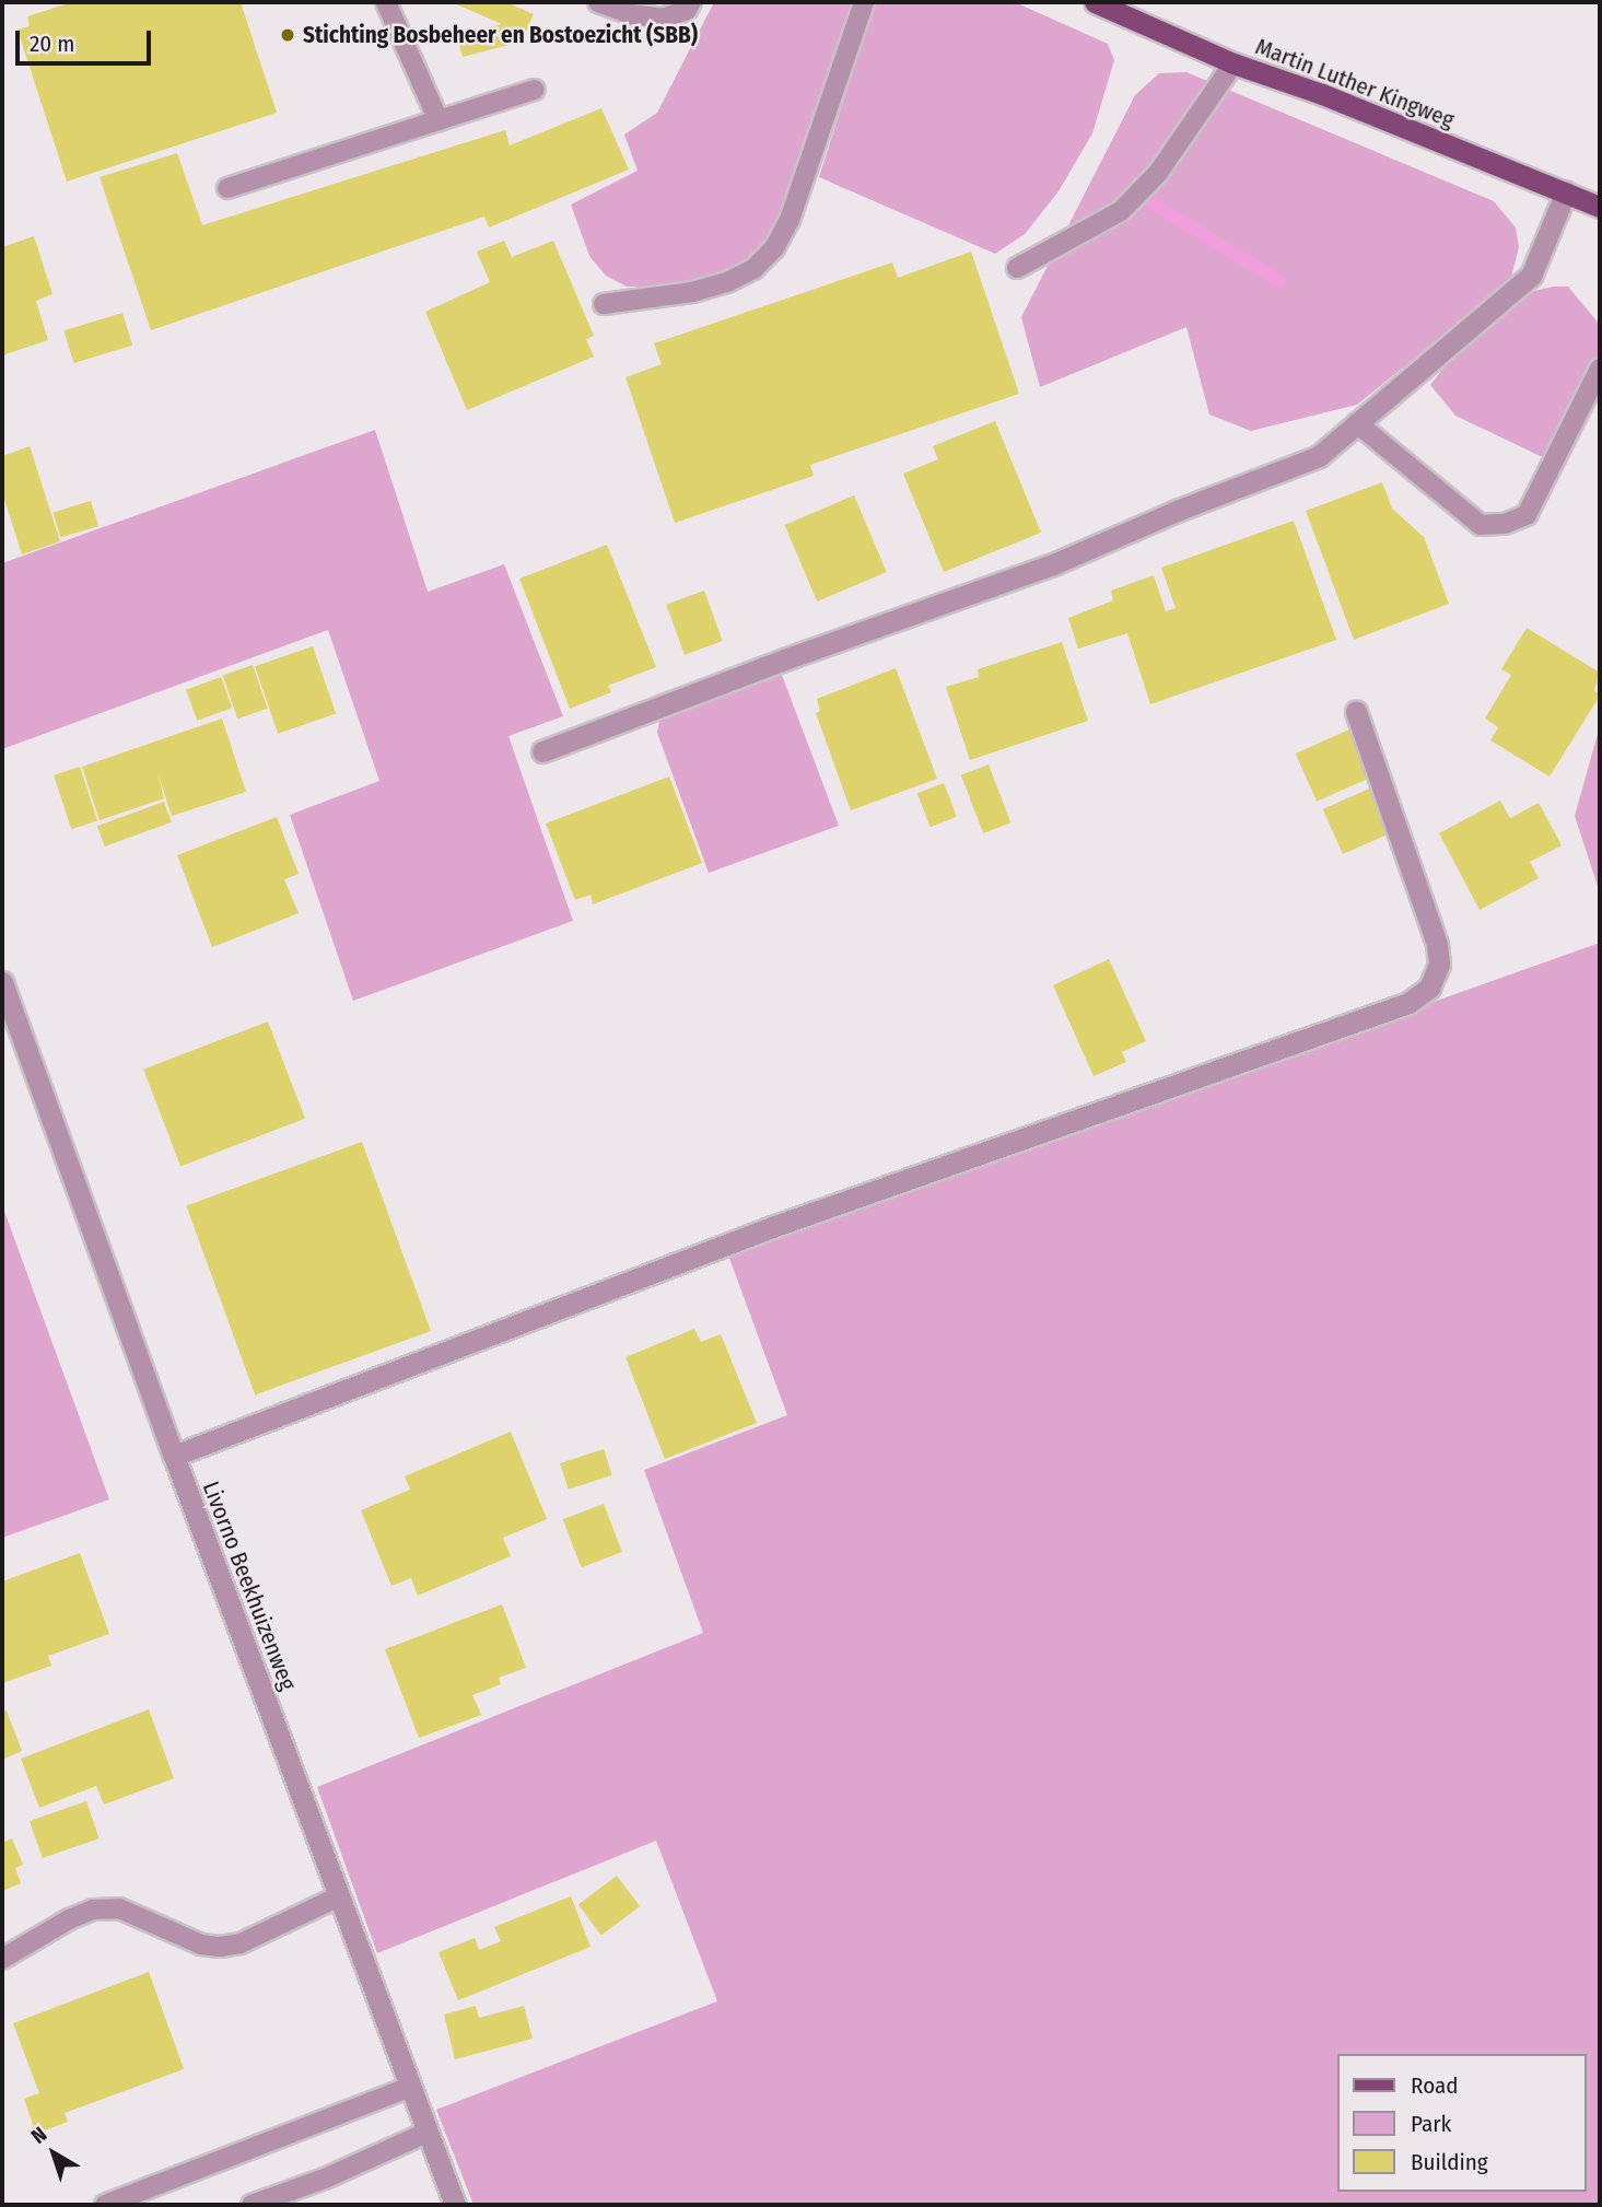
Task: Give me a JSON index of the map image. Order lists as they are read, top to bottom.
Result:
{
  "streets": {
    "main road": ["Martin Luther Kingweg"],
    "street": ["Livorno Beekhuizenweg"]
  },
  "places": ["Stichting Bosbeheer en Bostoezicht (SBB)"],
  "legend": ["Road", "Park", "Building"],
  "scale_bar": "20 m",
  "north": "top left"
}
